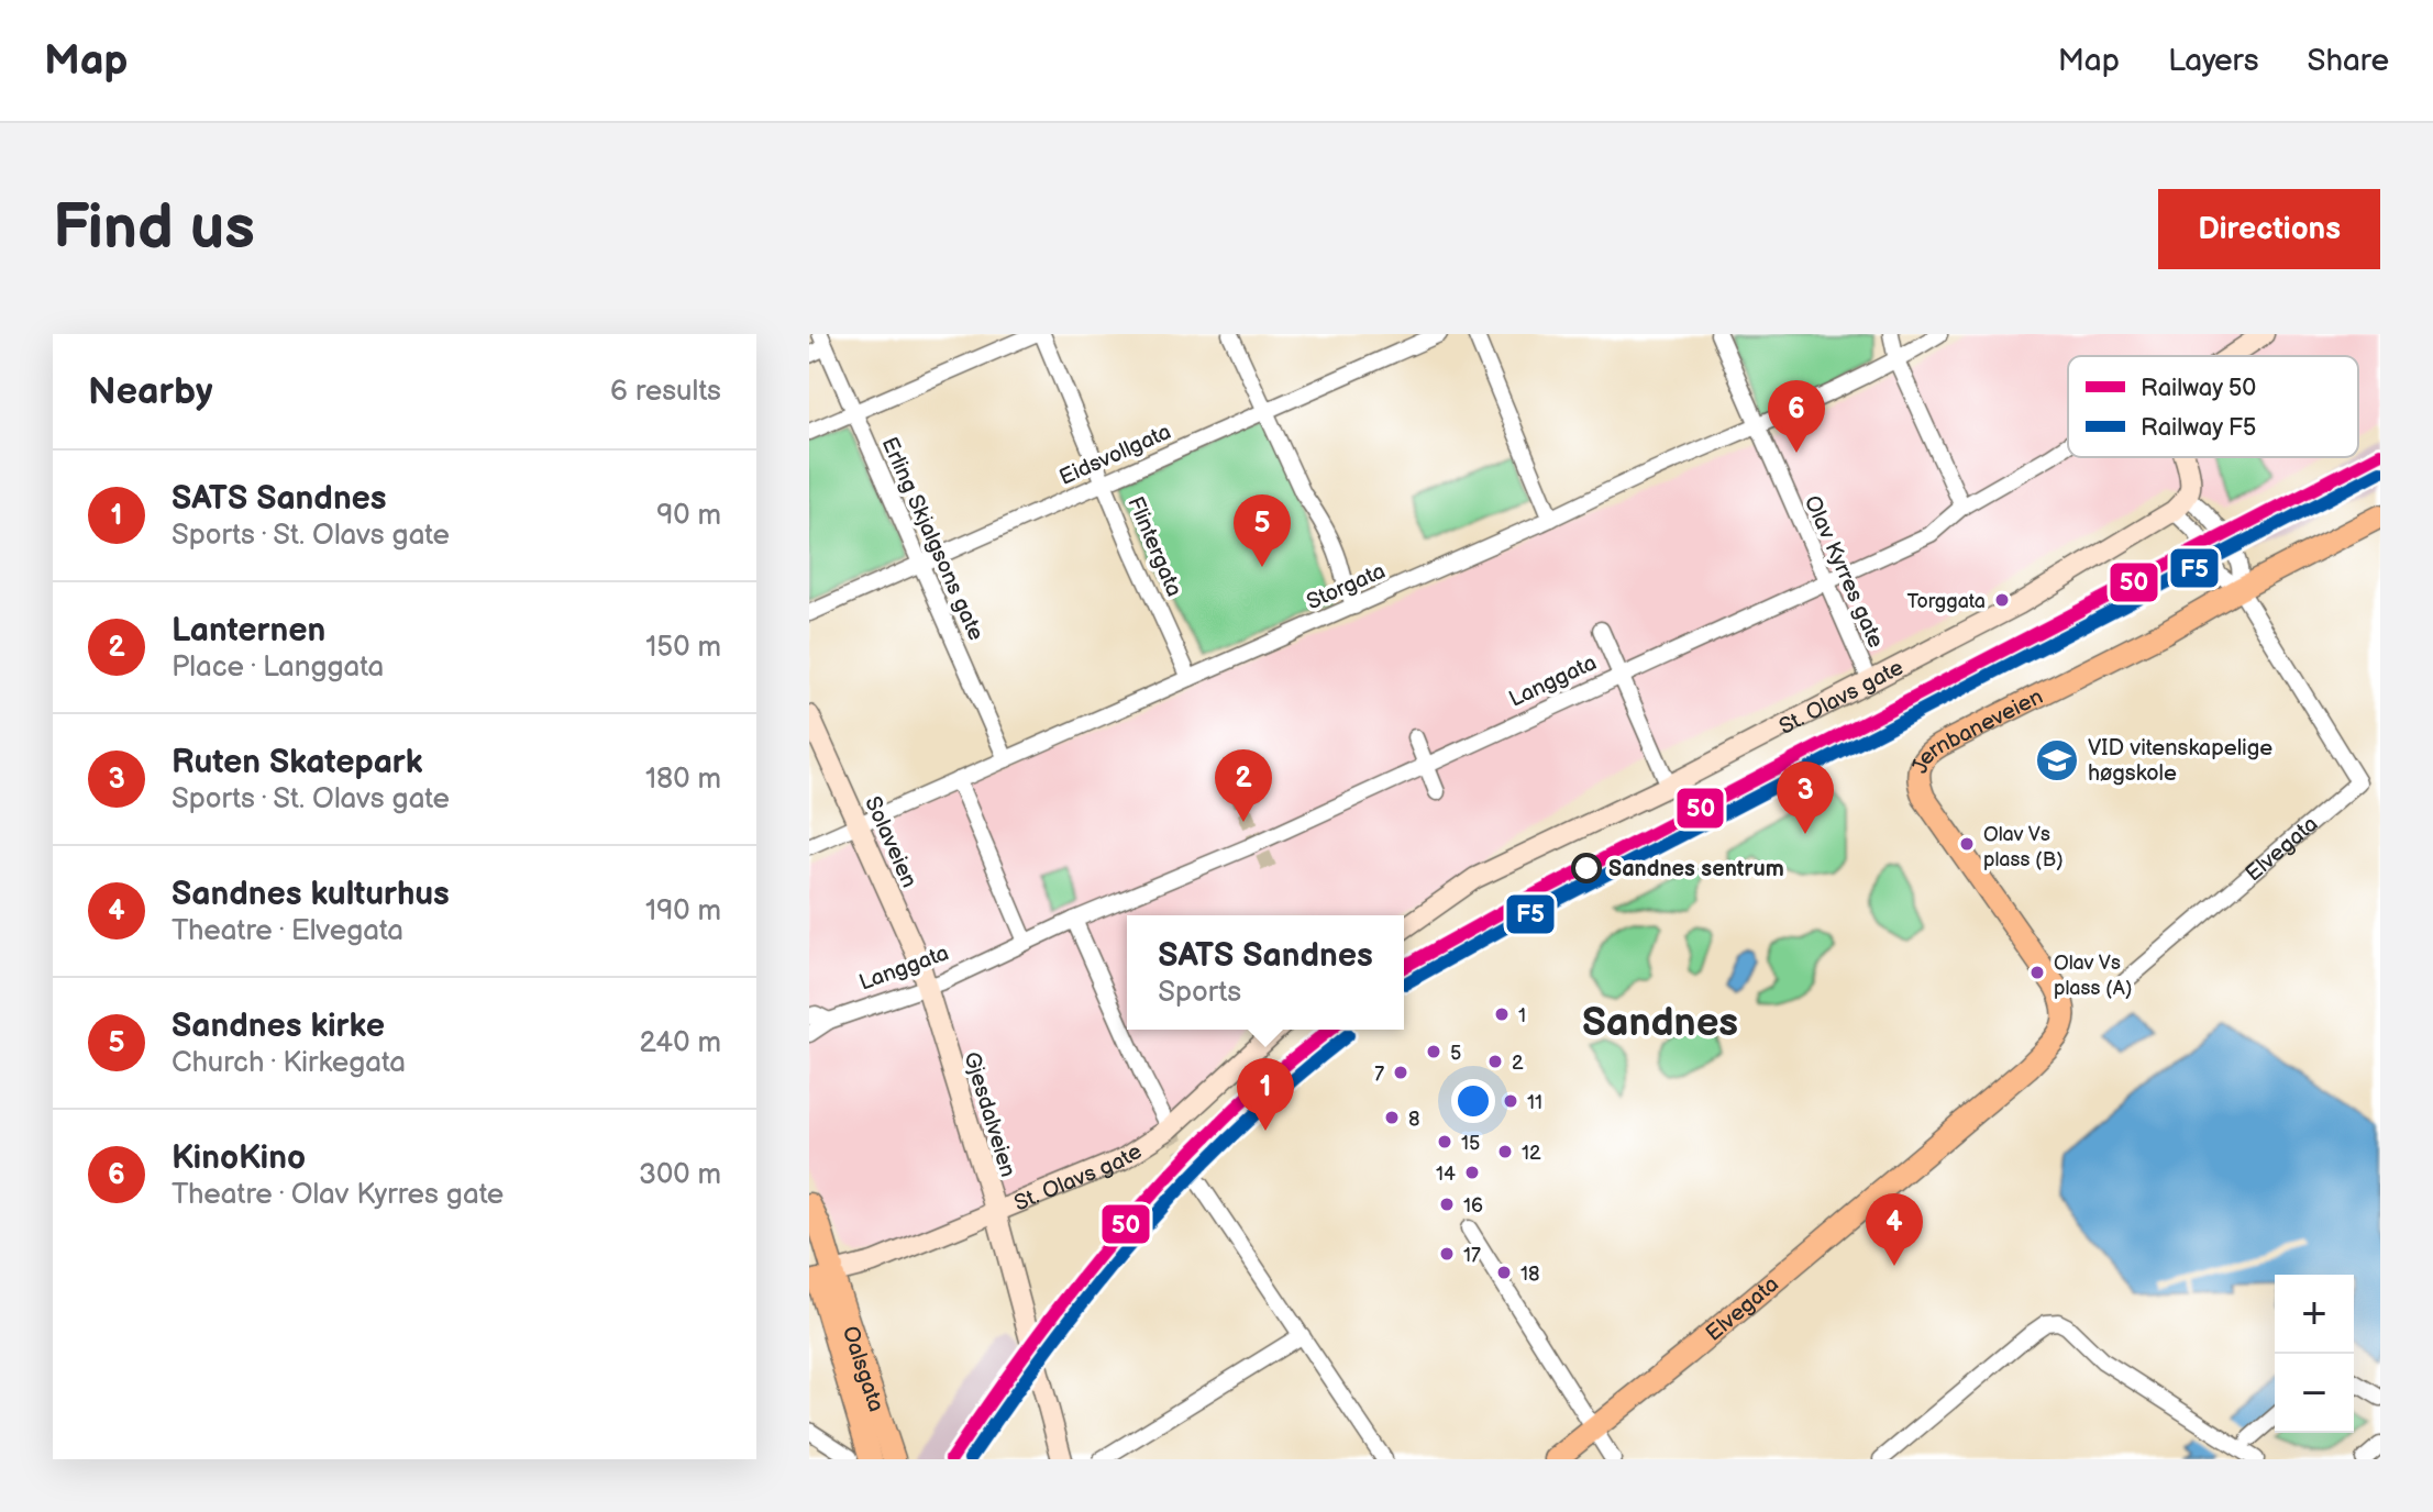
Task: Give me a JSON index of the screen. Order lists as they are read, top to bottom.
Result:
{
  "streets": {
    "main road": ["Jernbaneveien", "Elvegata", "Oalsgata"],
    "street": [
      "Eidsvollgata",
      "Erling Skjalgsons gate",
      "Flintergata",
      "Olav Kyrres gate",
      "Storgata",
      "Langgata",
      "St. Olavs gate",
      "Solaveien",
      "Gjesdalveien"
    ]
  },
  "crossings": [
    ["Eidsvollgata", "Erling Skjalgsons gate"],
    ["Eidsvollgata", "Flintergata"],
    ["Erling Skjalgsons gate", "Storgata"],
    ["Flintergata", "Storgata"],
    ["Olav Kyrres gate", "Storgata"],
    ["Olav Kyrres gate", "Langgata"],
    ["Olav Kyrres gate", "St. Olavs gate"],
    ["Storgata", "Solaveien"],
    ["Langgata", "Solaveien"],
    ["Langgata", "Gjesdalveien"],
    ["St. Olavs gate", "Gjesdalveien"],
    ["St. Olavs gate", "Oalsgata"],
    ["Jernbaneveien", "Elvegata"],
    ["Solaveien", "Gjesdalveien"]
  ],
  "districts": ["Sandnes"],
  "places": {
    "other": [
      "Torggata",
      "Olav Vs plass (B)",
      "Sandnes sentrum",
      "Olav Vs plass (A)",
      "1",
      "5",
      "2",
      "7",
      "11",
      "8",
      "15",
      "12",
      "14",
      "16",
      "17",
      "18"
    ],
    "school or university": ["VID vitenskapelige høgskole"]
  },
  "lines": ["rail line 50", "rail line F5"],
  "legend": ["Railway 50", "Railway F5"],
  "page": {
    "header": "Map",
    "nav": ["Map", "Layers", "Share"],
    "buttons": "Directions",
    "title": "Find us",
    "heading": ["Nearby", "6 results"],
    "pins": [
      "6",
      "5",
      "2",
      "3",
      "1",
      "4"
    ],
    "list": [
      {
        "mark": "1",
        "name": "SATS Sandnes",
        "note": "Sports · St. Olavs gate",
        "value": "90 m"
      },
      {
        "mark": "2",
        "name": "Lanternen",
        "note": "Place · Langgata",
        "value": "150 m"
      },
      {
        "mark": "3",
        "name": "Ruten Skatepark",
        "note": "Sports · St. Olavs gate",
        "value": "180 m"
      },
      {
        "mark": "4",
        "name": "Sandnes kulturhus",
        "note": "Theatre · Elvegata",
        "value": "190 m"
      },
      {
        "mark": "5",
        "name": "Sandnes kirke",
        "note": "Church · Kirkegata",
        "value": "240 m"
      },
      {
        "mark": "6",
        "name": "KinoKino",
        "note": "Theatre · Olav Kyrres gate",
        "value": "300 m"
      }
    ],
    "popup": ["SATS Sandnes", "Sports"],
    "map_buttons": ["+", "−"]
  }
}
